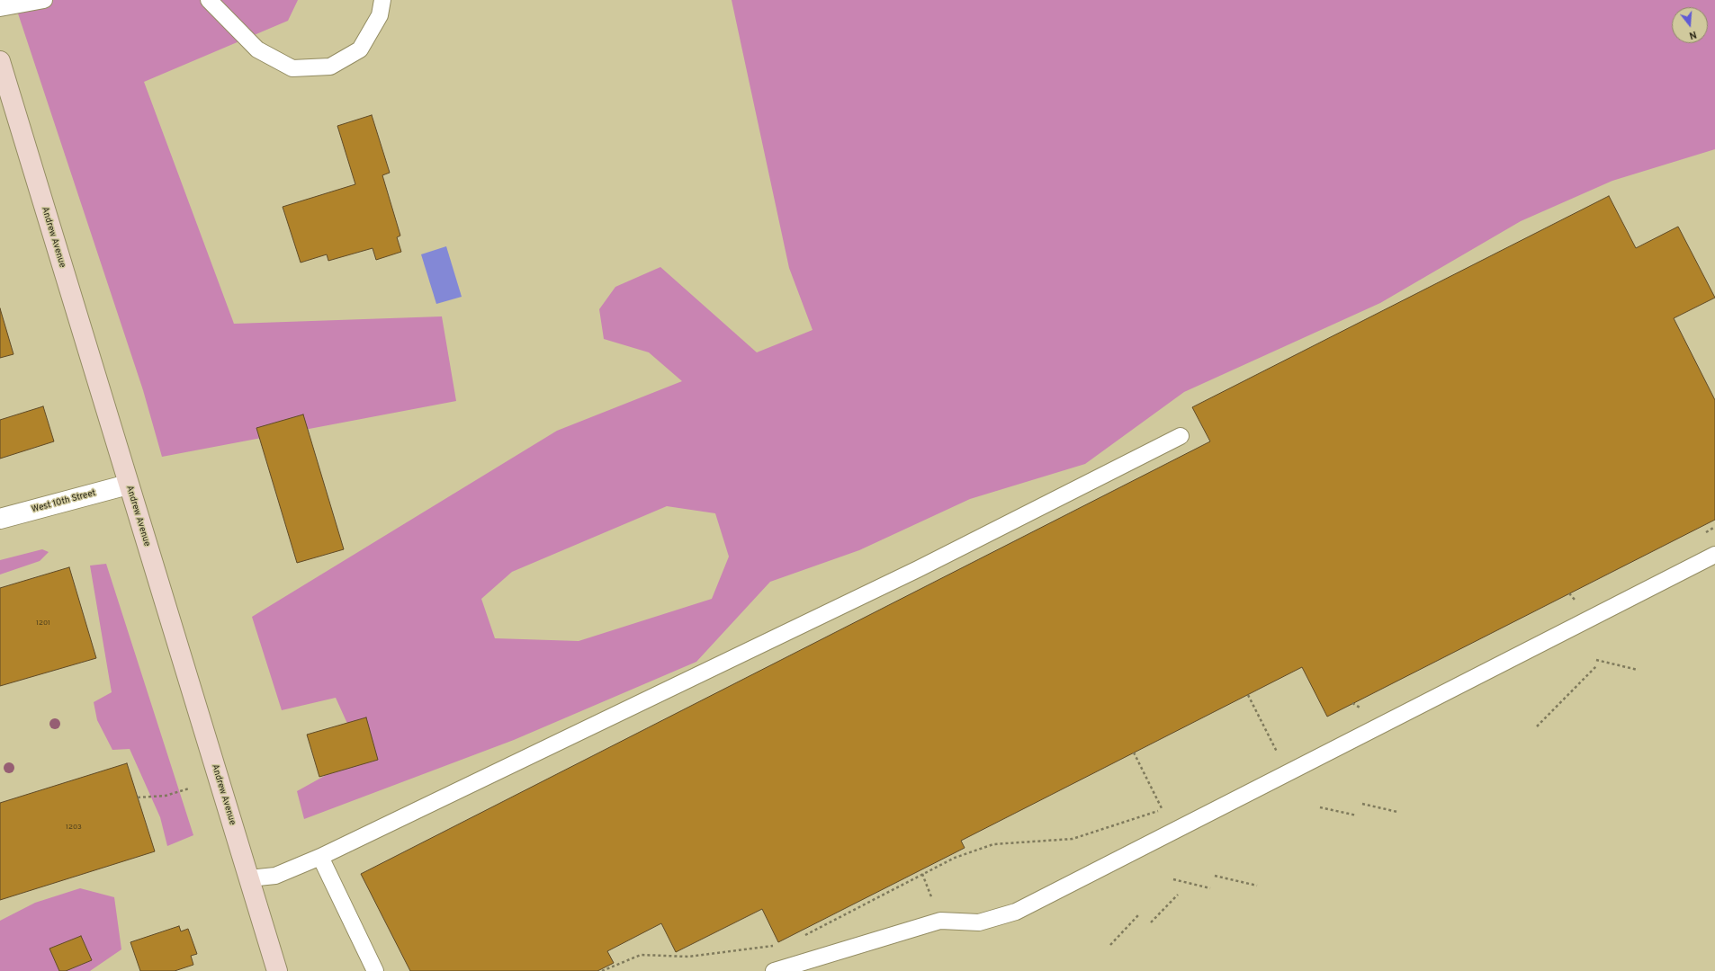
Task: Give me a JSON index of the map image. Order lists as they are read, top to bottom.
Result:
{
  "streets": {
    "street": ["Andrew Avenue", "West 10th Street"]
  },
  "crossings": [
    ["Andrew Avenue", "West 10th Street"]
  ],
  "house_numbers": ["1201", "1203"],
  "north": "bottom"
}
